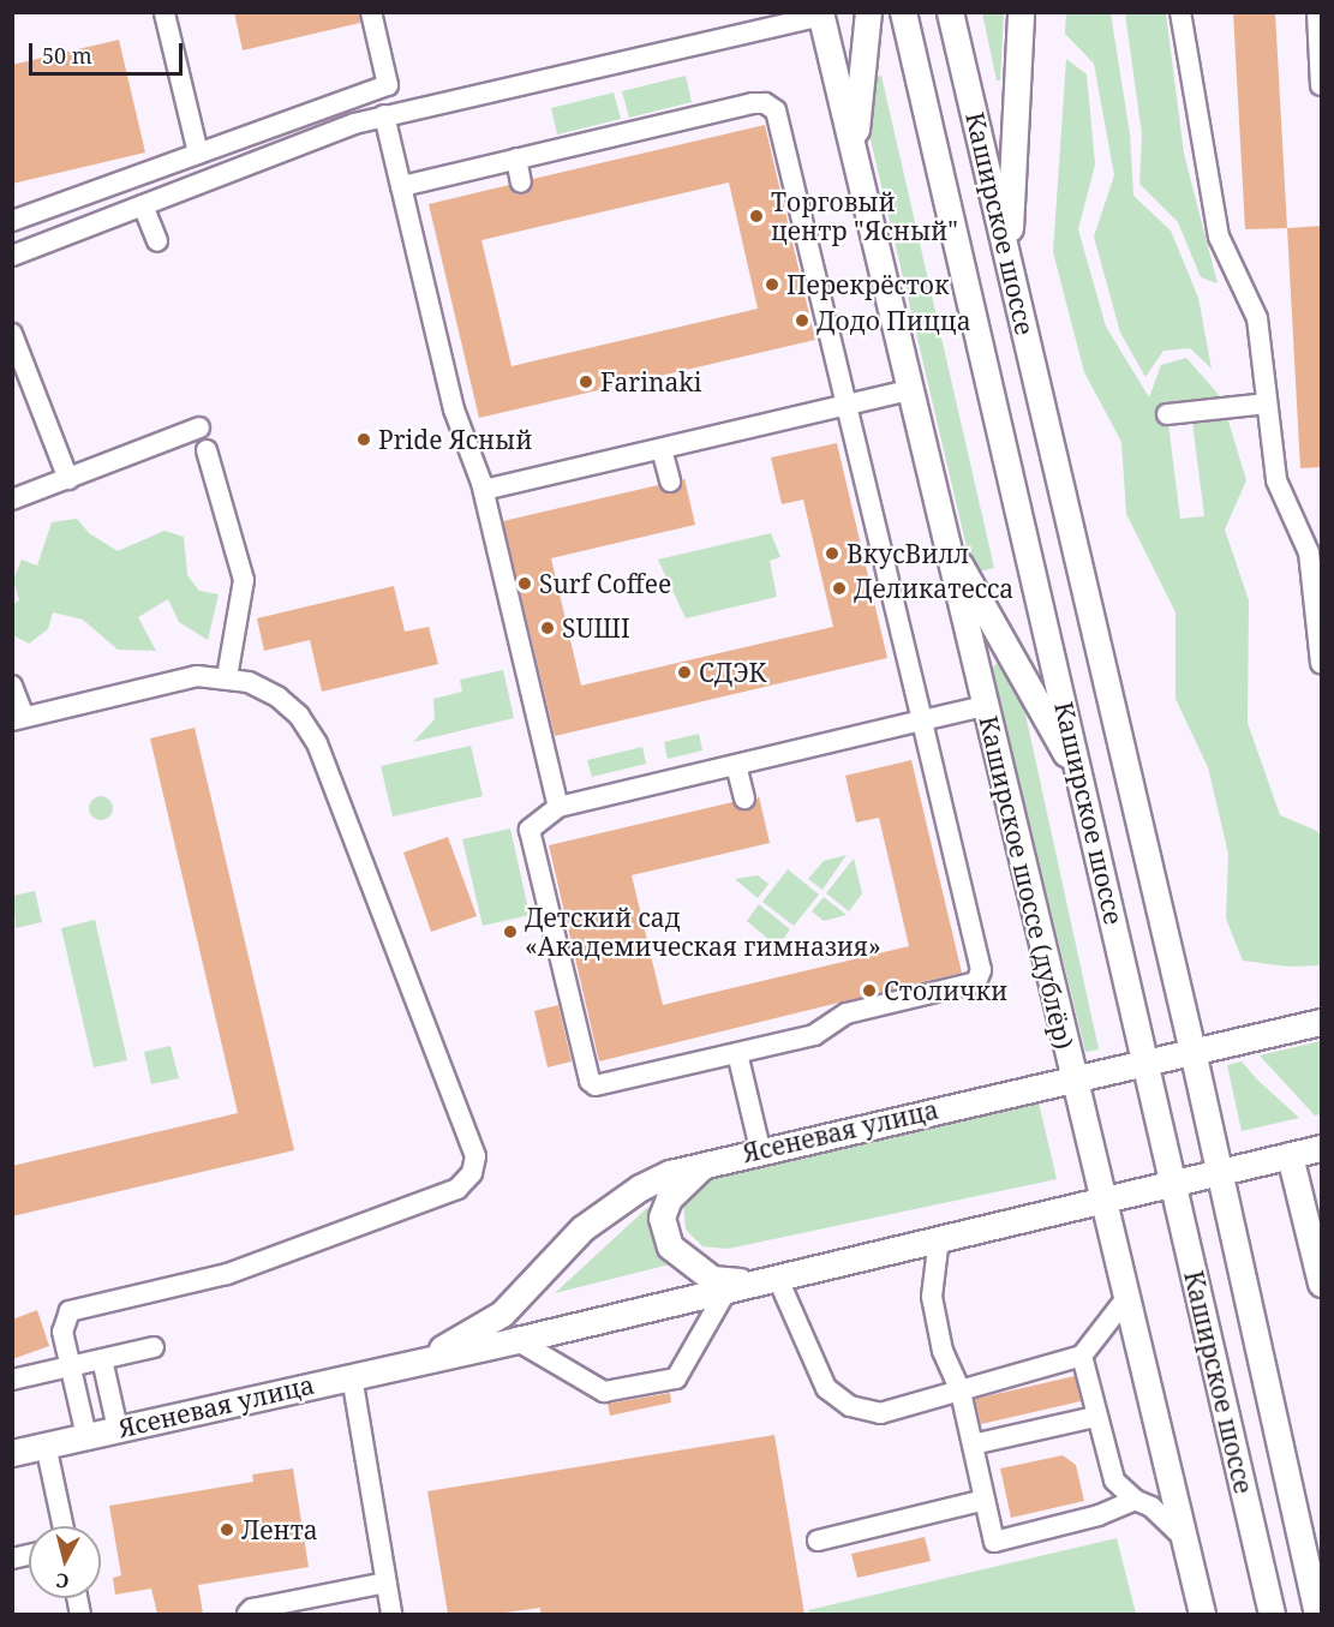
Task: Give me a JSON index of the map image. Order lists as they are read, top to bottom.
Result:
{
  "streets": {
    "main road": ["Каширское шоссе", "Каширское шоссе (дублёр)", "Ясеневая улица"]
  },
  "crossings": [
    ["Каширское шоссе", "Ясеневая улица"],
    ["Каширское шоссе (дублёр)", "Ясеневая улица"]
  ],
  "places": [
    "Торговый центр \"Ясный\"",
    "Перекрёсток",
    "Додо Пицца",
    "Farinaki",
    "Pride Ясный",
    "ВкусВилл",
    "Surf Coffee",
    "Деликатесса",
    "SUШI",
    "СДЭК",
    "Детский сад «Академическая гимназия»",
    "Столички",
    "Лента"
  ],
  "scale_bar": "50 m",
  "north": "bottom"
}
